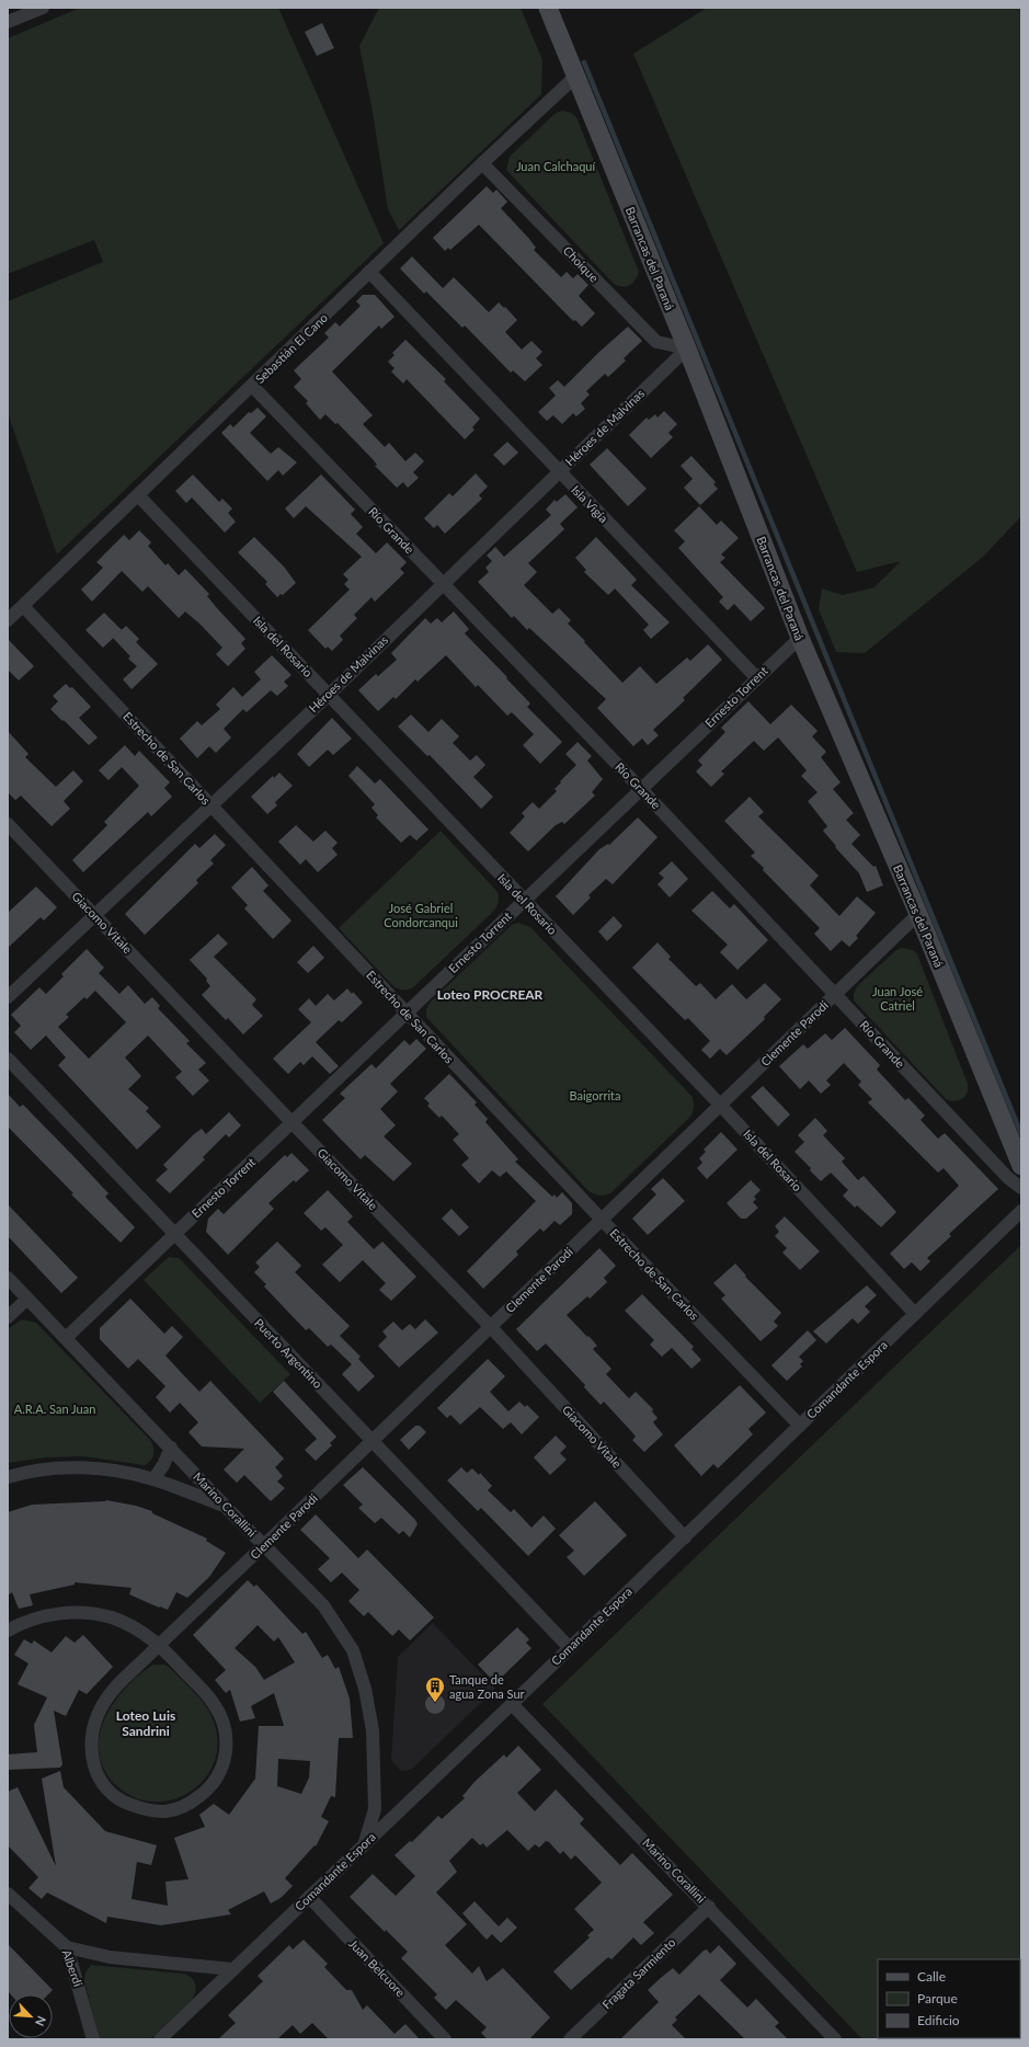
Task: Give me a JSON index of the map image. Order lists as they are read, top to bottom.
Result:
{
  "streets": {
    "street": [
      "Barrancas del Paraná",
      "Choique",
      "Sebastián El Cano",
      "Héroes de Malvinas",
      "Isla Vigía",
      "Río Grande",
      "Isla del Rosario",
      "Ernesto Torrent",
      "Estrecho de San Carlos",
      "Giacomo Vitale",
      "Clemente Parodi",
      "Puerto Argentino",
      "Comandante Espora",
      "Marino Corallini",
      "Alberdi",
      "Juan Belcuore",
      "Fragata Sarmiento"
    ]
  },
  "crossings": [
    ["Barrancas del Paraná", "Choique"],
    ["Barrancas del Paraná", "Sebastián El Cano"],
    ["Barrancas del Paraná", "Héroes de Malvinas"],
    ["Barrancas del Paraná", "Ernesto Torrent"],
    ["Barrancas del Paraná", "Clemente Parodi"],
    ["Choique", "Sebastián El Cano"],
    ["Choique", "Héroes de Malvinas"],
    ["Sebastián El Cano", "Isla Vigía"],
    ["Sebastián El Cano", "Río Grande"],
    ["Sebastián El Cano", "Isla del Rosario"],
    ["Sebastián El Cano", "Estrecho de San Carlos"],
    ["Héroes de Malvinas", "Isla Vigía"],
    ["Héroes de Malvinas", "Río Grande"],
    ["Héroes de Malvinas", "Isla del Rosario"],
    ["Héroes de Malvinas", "Estrecho de San Carlos"],
    ["Héroes de Malvinas", "Giacomo Vitale"],
    ["Isla Vigía", "Ernesto Torrent"],
    ["Río Grande", "Ernesto Torrent"],
    ["Río Grande", "Clemente Parodi"],
    ["Isla del Rosario", "Ernesto Torrent"],
    ["Isla del Rosario", "Clemente Parodi"],
    ["Isla del Rosario", "Comandante Espora"],
    ["Ernesto Torrent", "Estrecho de San Carlos"],
    ["Ernesto Torrent", "Giacomo Vitale"],
    ["Ernesto Torrent", "Puerto Argentino"],
    ["Ernesto Torrent", "Marino Corallini"],
    ["Estrecho de San Carlos", "Clemente Parodi"],
    ["Estrecho de San Carlos", "Comandante Espora"],
    ["Giacomo Vitale", "Clemente Parodi"],
    ["Giacomo Vitale", "Comandante Espora"],
    ["Clemente Parodi", "Puerto Argentino"],
    ["Clemente Parodi", "Marino Corallini"],
    ["Puerto Argentino", "Comandante Espora"],
    ["Comandante Espora", "Marino Corallini"],
    ["Comandante Espora", "Juan Belcuore"],
    ["Marino Corallini", "Fragata Sarmiento"]
  ],
  "districts": ["Loteo PROCREAR", "Loteo Luis Sandrini"],
  "parks": [
    "Juan Calchaquí",
    "José Gabriel Condorcanqui",
    "Juan José Catriel",
    "Baigorrita",
    "A.R.A. San Juan"
  ],
  "places": {
    "building": ["Tanque de agua Zona Sur"]
  },
  "legend": ["Calle", "Parque", "Edificio"],
  "north": "bottom right"
}
